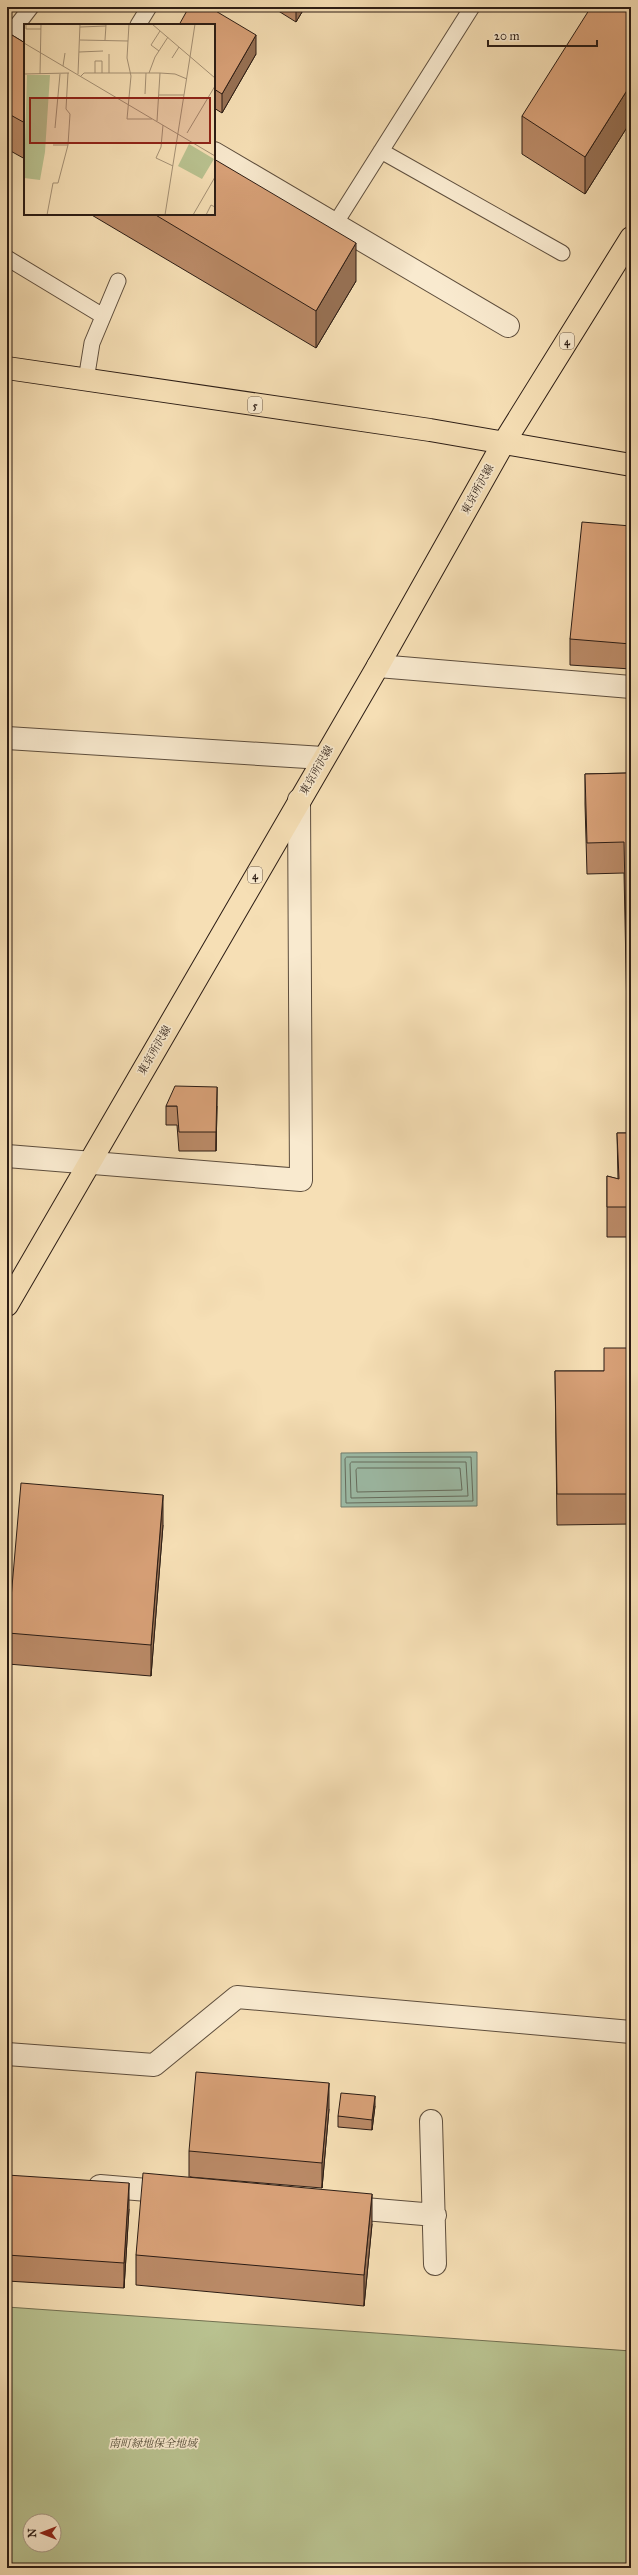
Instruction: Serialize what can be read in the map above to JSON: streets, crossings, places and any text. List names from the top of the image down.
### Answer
{
  "streets": {
    "main road": ["4", "5", "東京所沢線"]
  },
  "crossings": [
    ["5", "東京所沢線"]
  ],
  "parks": ["南町緑地保全地域"],
  "scale_bar": "20 m",
  "north": "left"
}
